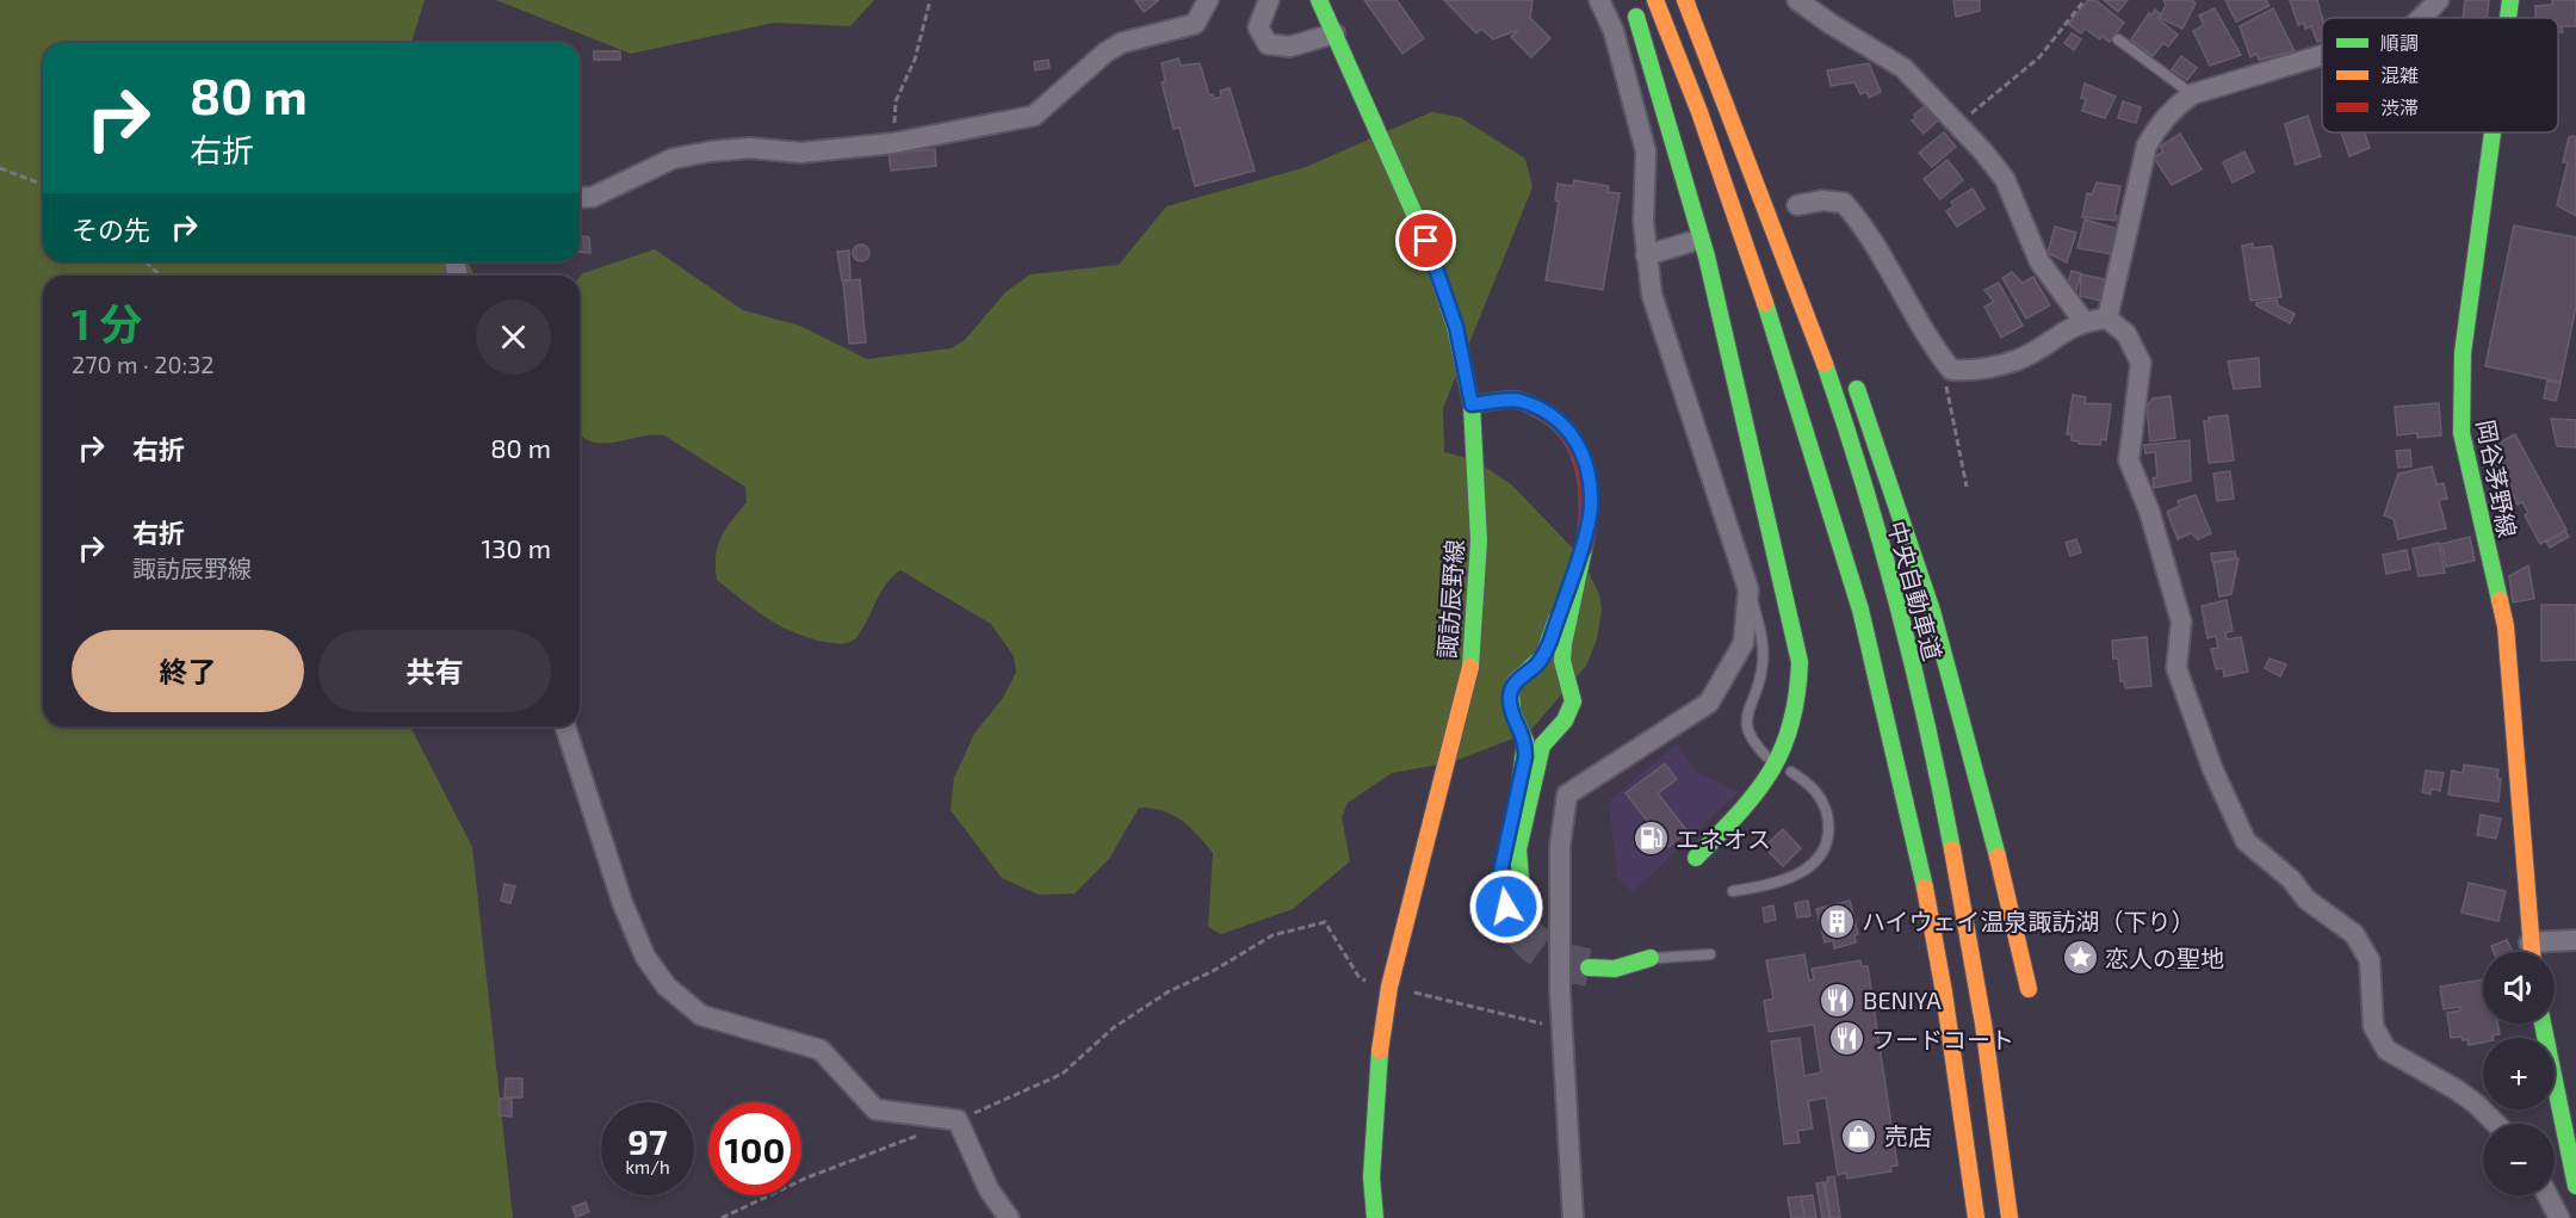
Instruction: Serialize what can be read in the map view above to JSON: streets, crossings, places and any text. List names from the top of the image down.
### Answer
{
  "streets": {
    "main road": ["岡谷茅野線", "中央自動車道", "諏訪辰野線"]
  },
  "places": {
    "fuel station": ["エネオス"],
    "building": ["ハイウェイ温泉諏訪湖（下り）"],
    "place": ["恋人の聖地"],
    "restaurant": ["BENIYA", "フードコート"],
    "shop": ["売店"]
  },
  "legend": ["順調", "混雑", "渋滞"],
  "page": {
    "turn": ["80 m", "右折"],
    "then": "その先",
    "heading": ["1 分", "270 m · 20:32"],
    "list": [
      {
        "name": "右折",
        "value": "80 m"
      },
      {
        "name": "右折",
        "note": "諏訪辰野線",
        "value": "130 m"
      }
    ],
    "buttons": ["終了", "共有"],
    "map_buttons": ["+", "−"],
    "speed": "97 km/h",
    "limit": "100"
  }
}
